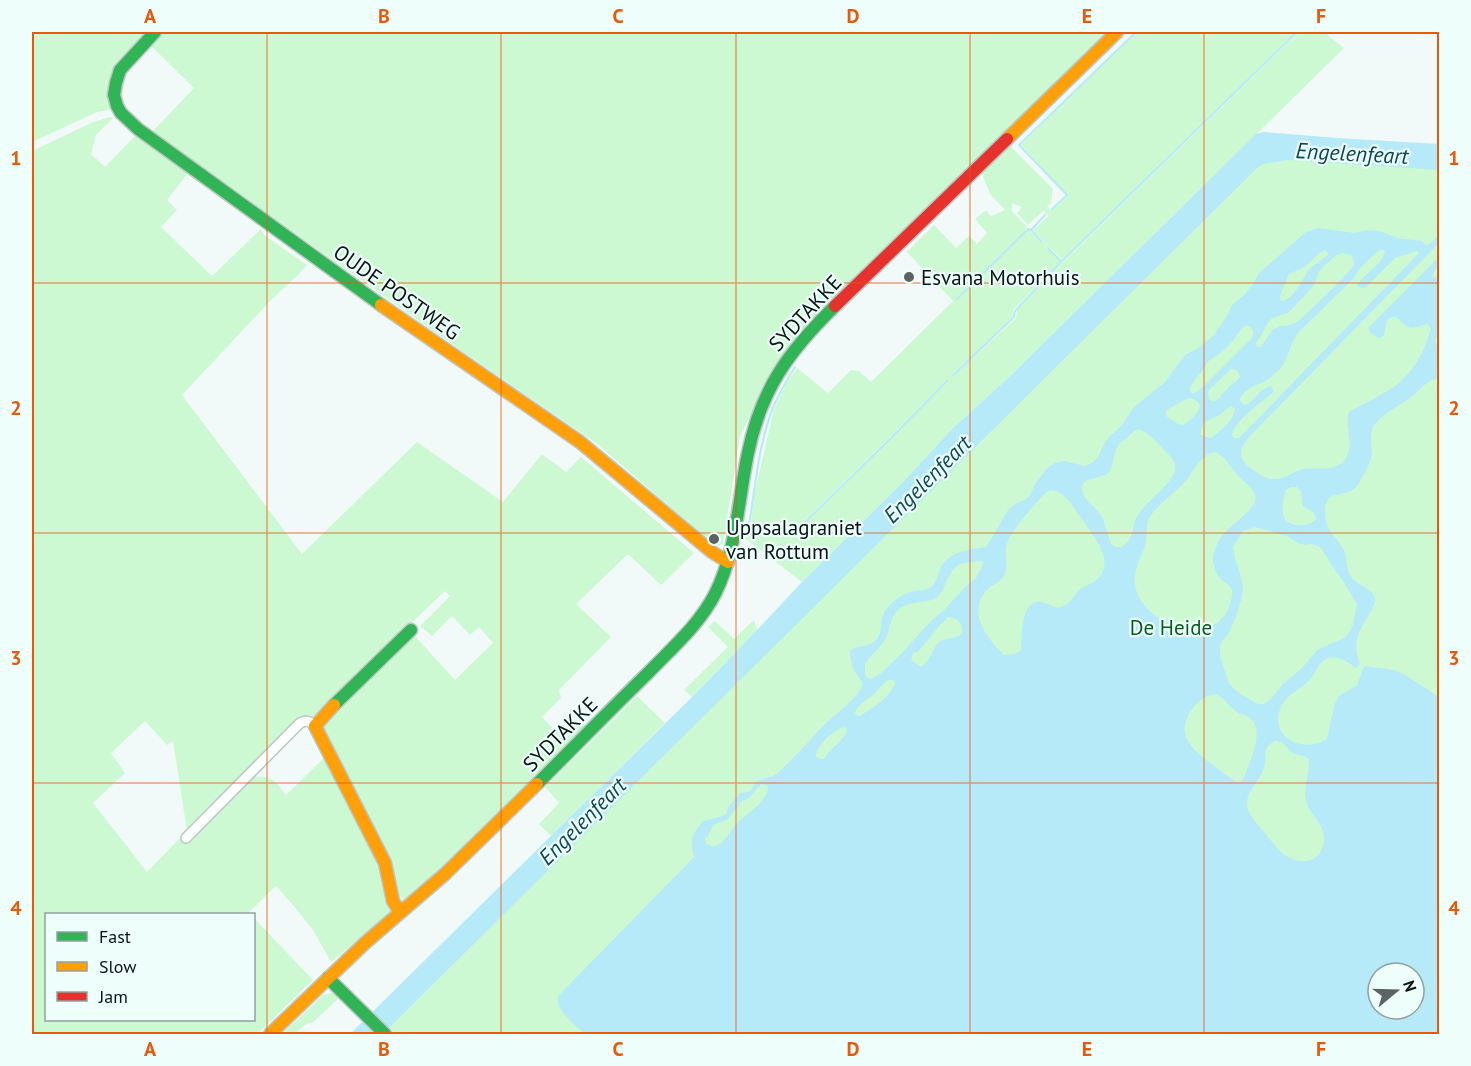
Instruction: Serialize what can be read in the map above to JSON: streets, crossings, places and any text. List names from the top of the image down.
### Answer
{
  "streets": {
    "street": ["OUDE POSTWEG", "SYDTAKKE"]
  },
  "crossings": [
    ["OUDE POSTWEG", "SYDTAKKE"]
  ],
  "water": ["Engelenfeart"],
  "parks": ["De Heide"],
  "places": ["Esvana Motorhuis", "Uppsalagraniet van Rottum"],
  "legend": ["Fast", "Slow", "Jam"],
  "north": "right",
  "grid": {
    "columns": [
      "A",
      "B",
      "C",
      "D",
      "E",
      "F"
    ],
    "rows": [
      "1",
      "2",
      "3",
      "4"
    ]
  }
}
